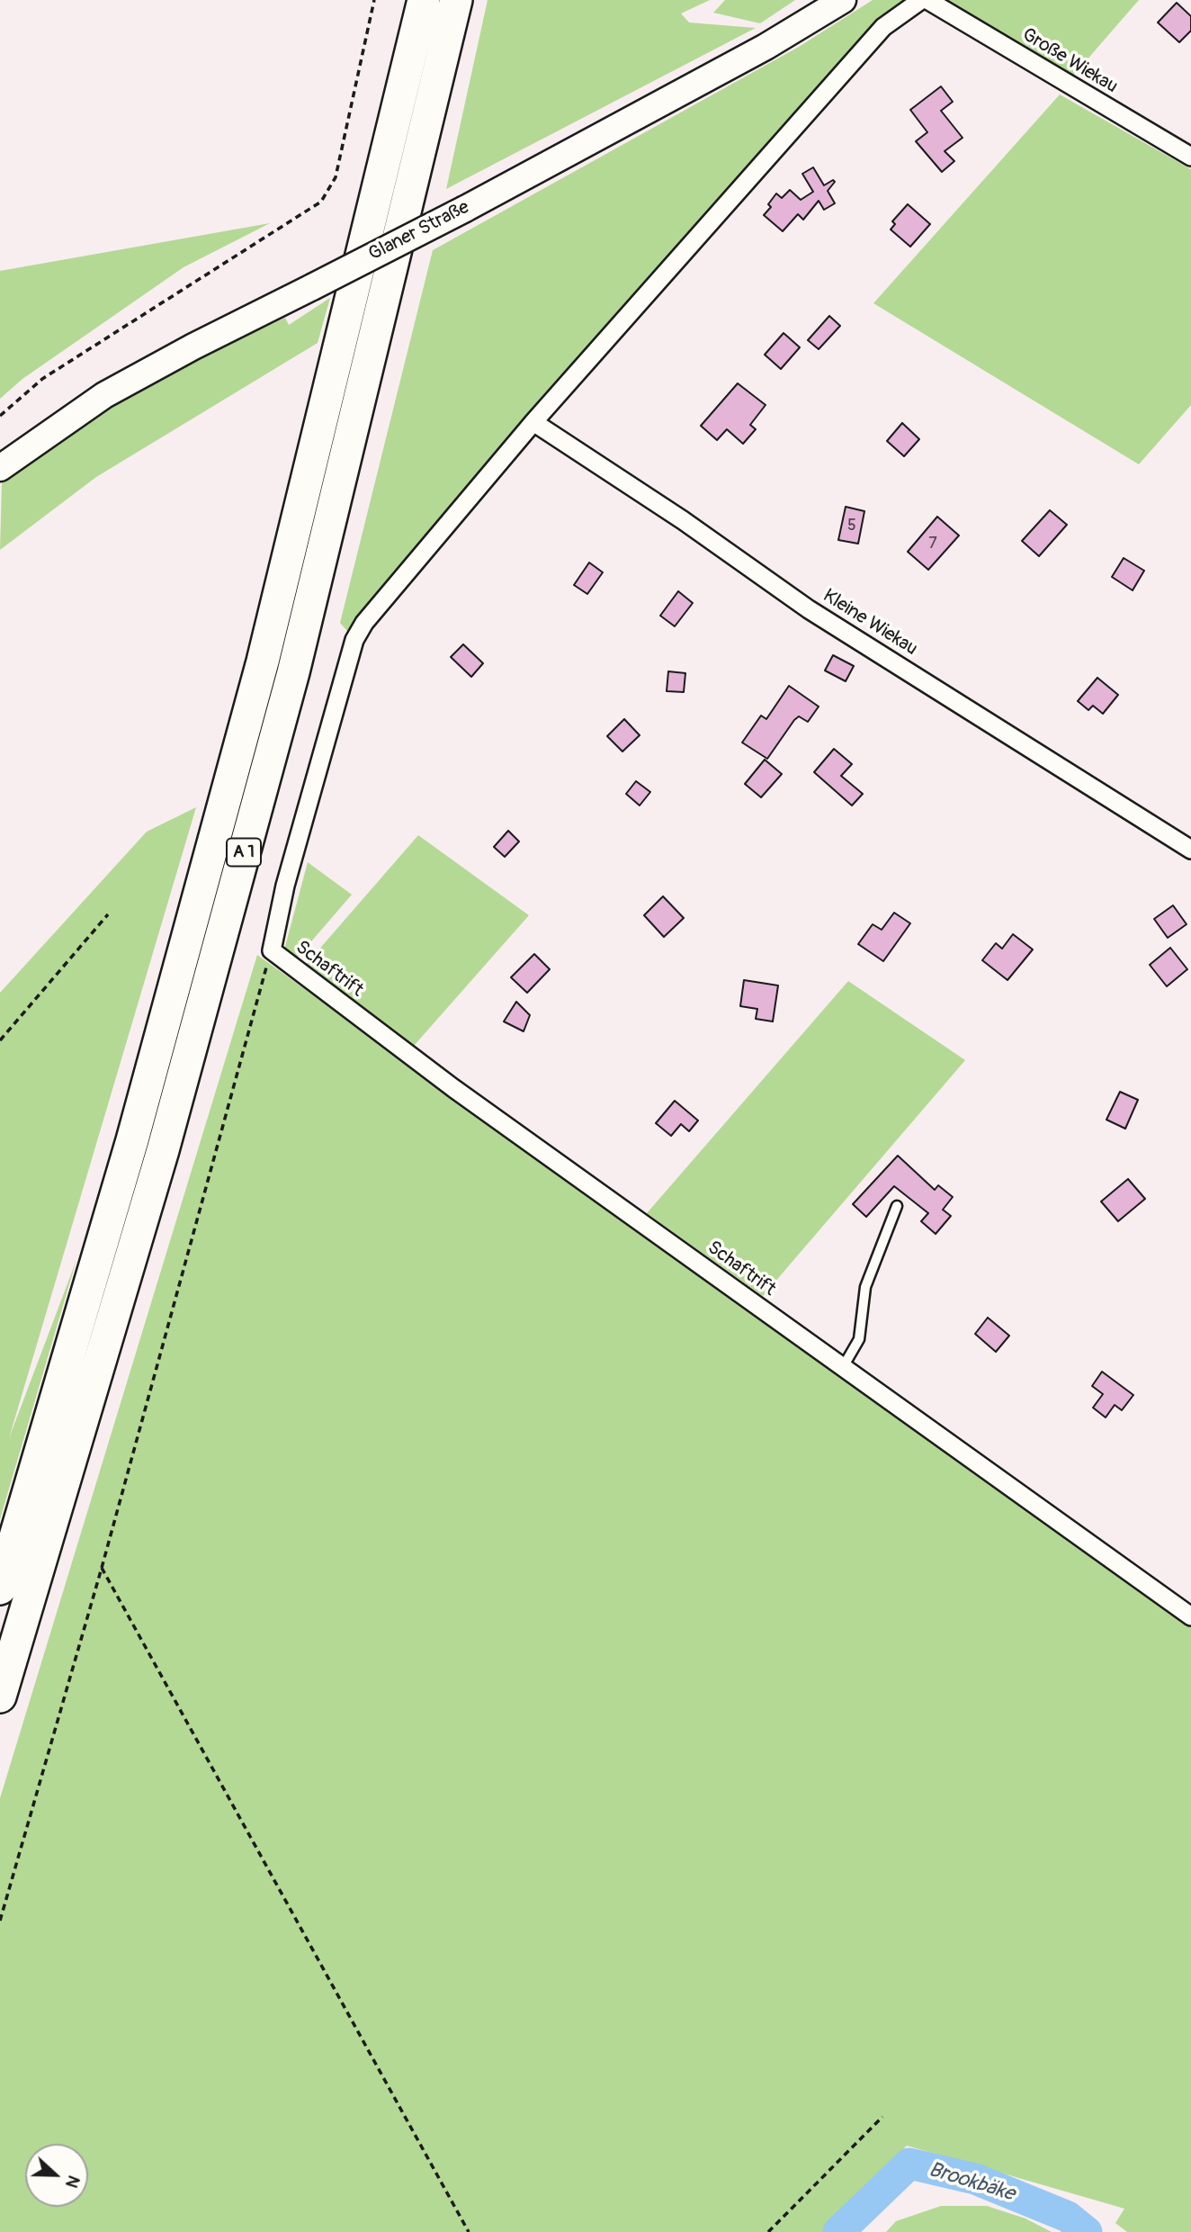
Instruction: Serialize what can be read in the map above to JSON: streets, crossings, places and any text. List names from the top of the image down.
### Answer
{
  "streets": {
    "highway": ["A 1"],
    "street": [
      "Große Wiekau",
      "Glaner Straße",
      "Kleine Wiekau",
      "Schaftrift"
    ]
  },
  "water": ["Brookbäke"],
  "house_numbers": ["5", "7"],
  "north": "right"
}
